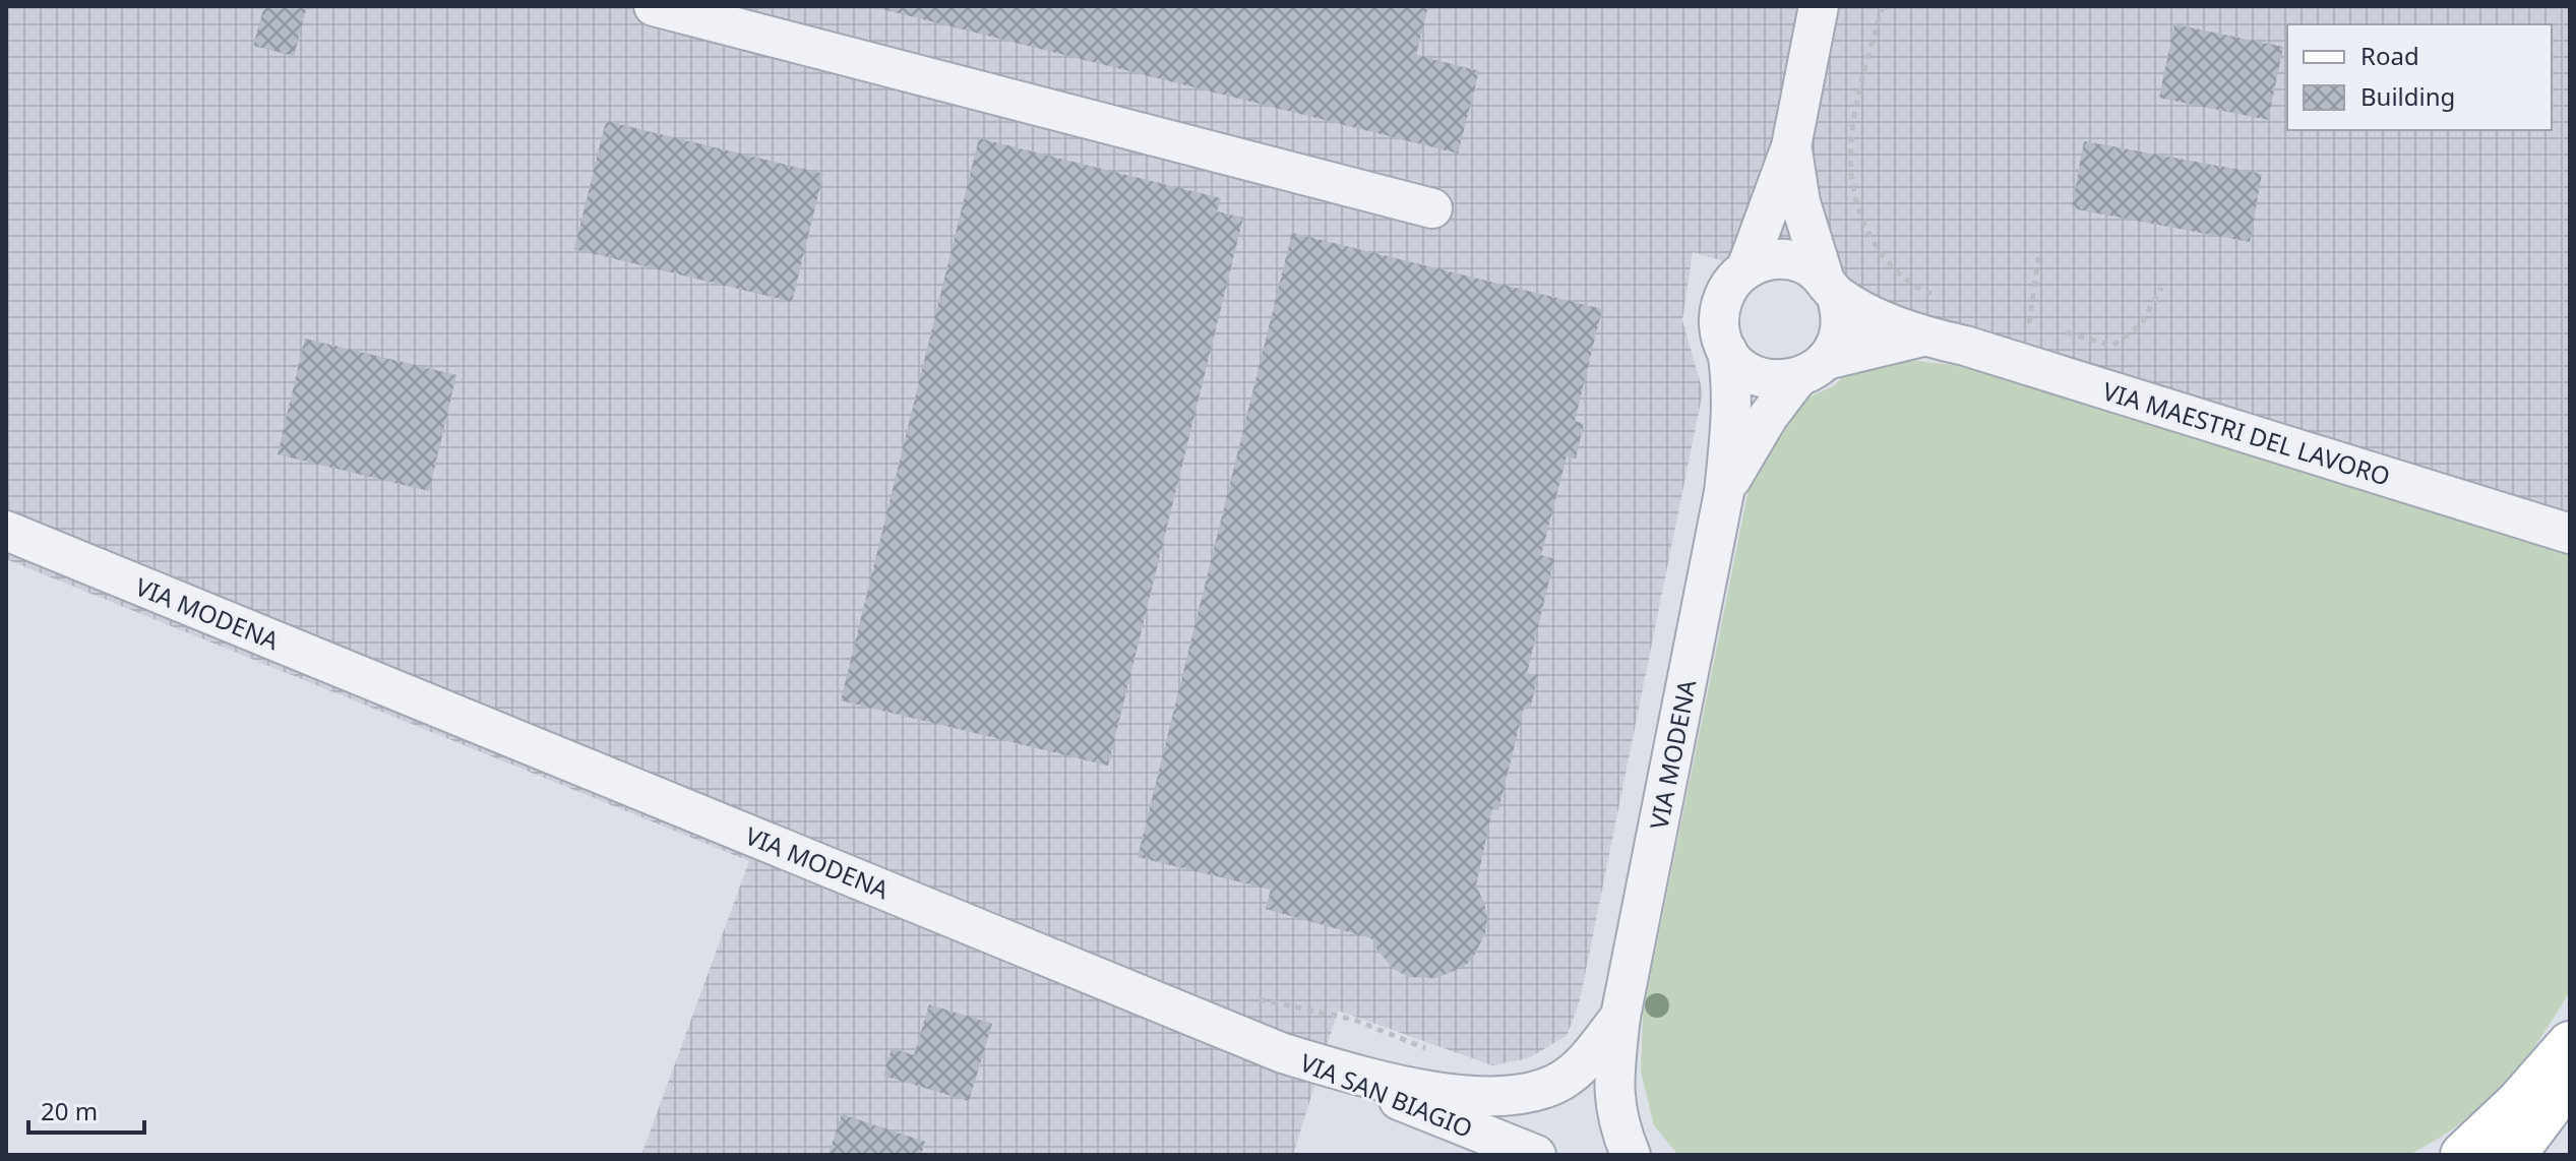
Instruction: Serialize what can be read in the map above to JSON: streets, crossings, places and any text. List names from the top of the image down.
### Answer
{
  "streets": {
    "street": ["VIA MAESTRI DEL LAVORO", "VIA MODENA", "VIA SAN BIAGIO"]
  },
  "crossings": [
    ["VIA MAESTRI DEL LAVORO", "VIA MODENA"],
    ["VIA MODENA", "VIA SAN BIAGIO"]
  ],
  "legend": ["Road", "Building"],
  "scale_bar": "20 m"
}
